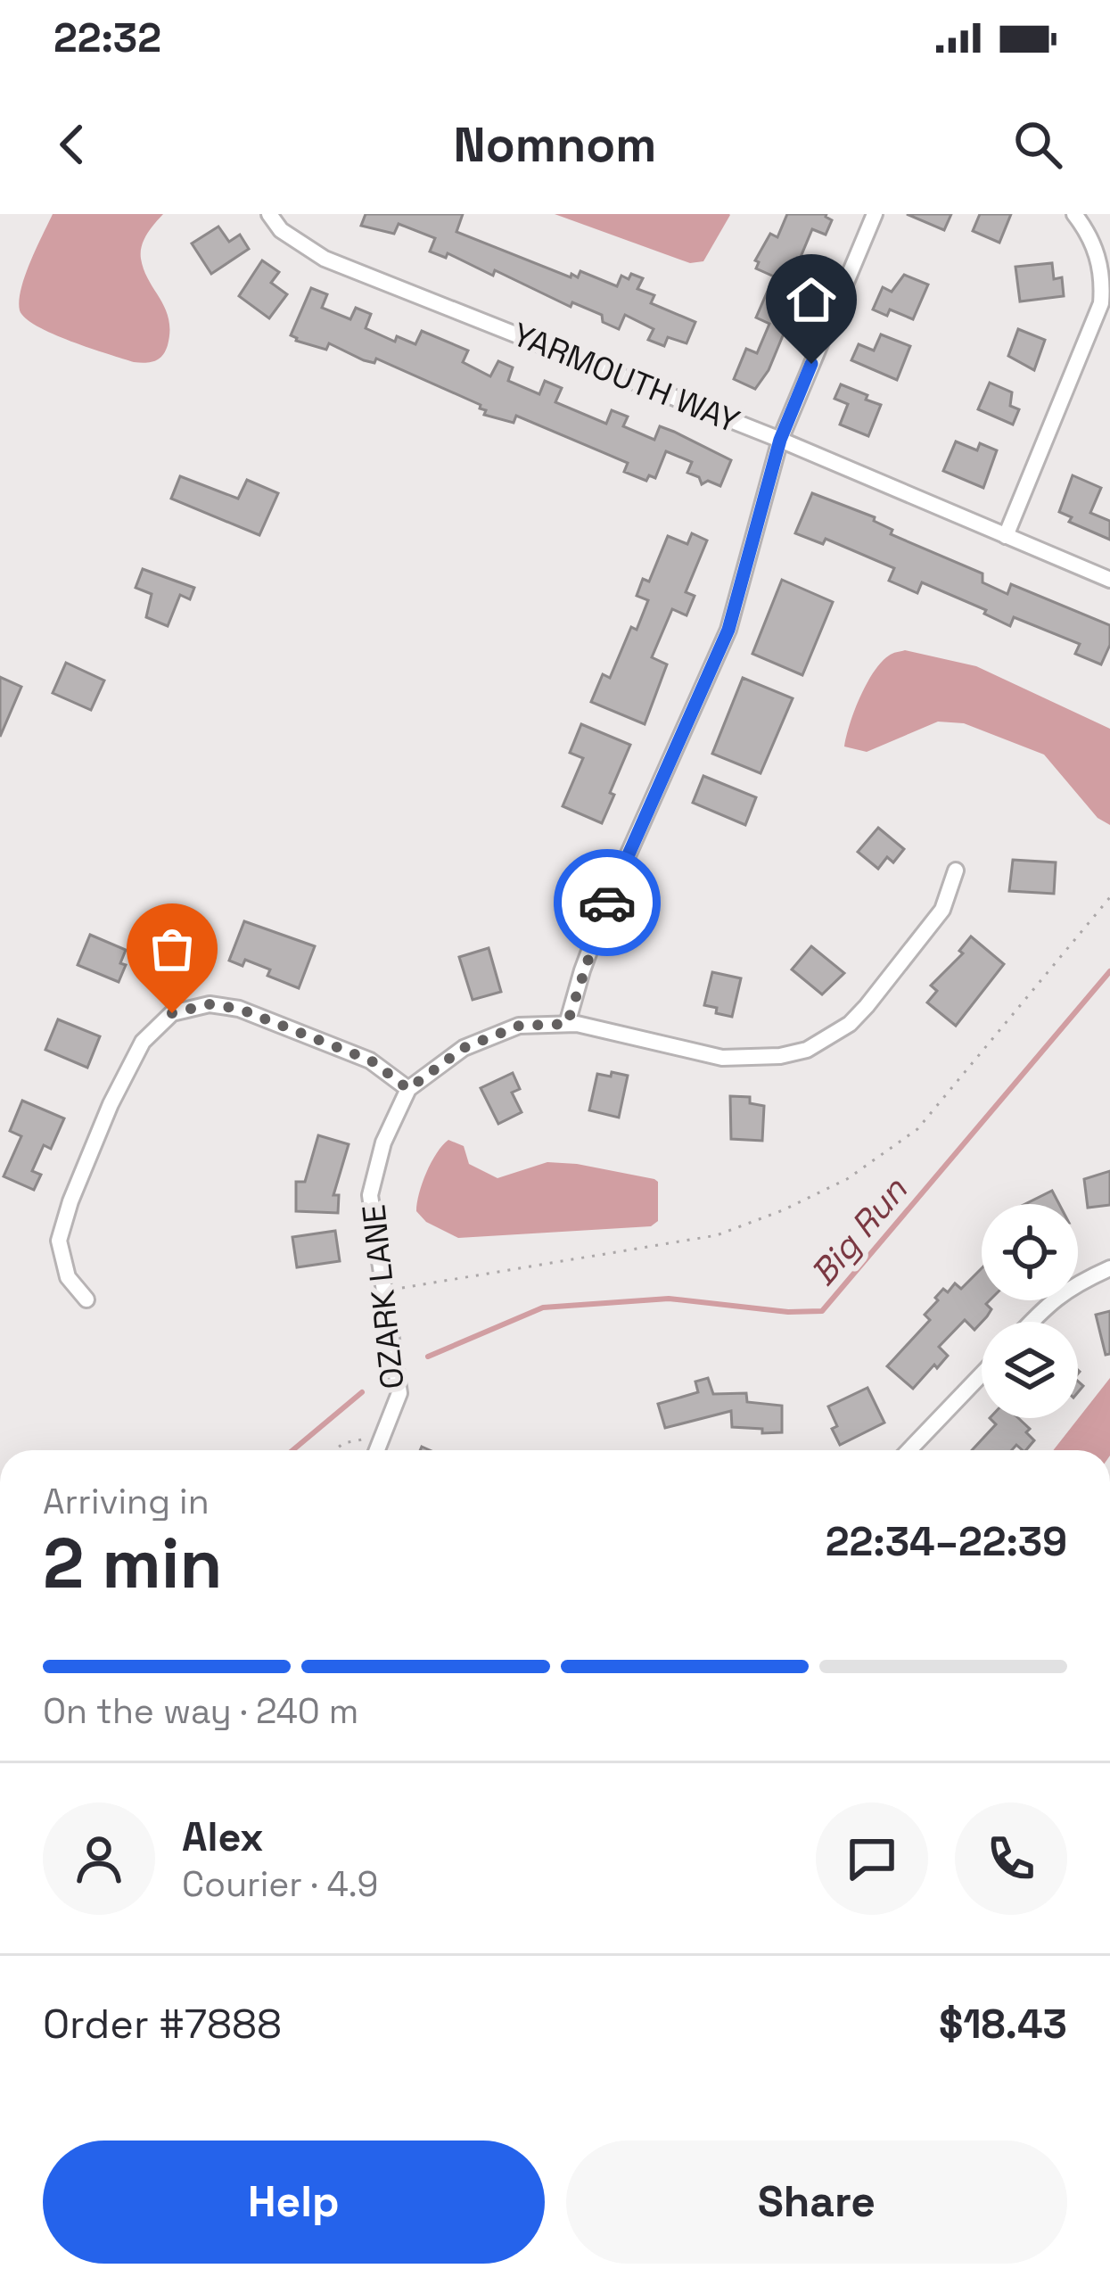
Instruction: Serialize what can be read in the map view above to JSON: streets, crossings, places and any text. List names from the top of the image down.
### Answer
{
  "streets": {
    "street": ["YARMOUTH WAY", "OZARK LANE"]
  },
  "water": ["Big Run"],
  "page": {
    "status": "22:32",
    "header": "Nomnom",
    "heading": ["2 min", "Arriving in", "22:34–22:39"],
    "panel": [
      "Alex",
      "Courier · 4.9",
      "Order #7888",
      "$18.43"
    ],
    "bar": "On the way · 240 m",
    "buttons": ["Help", "Share"]
  }
}
